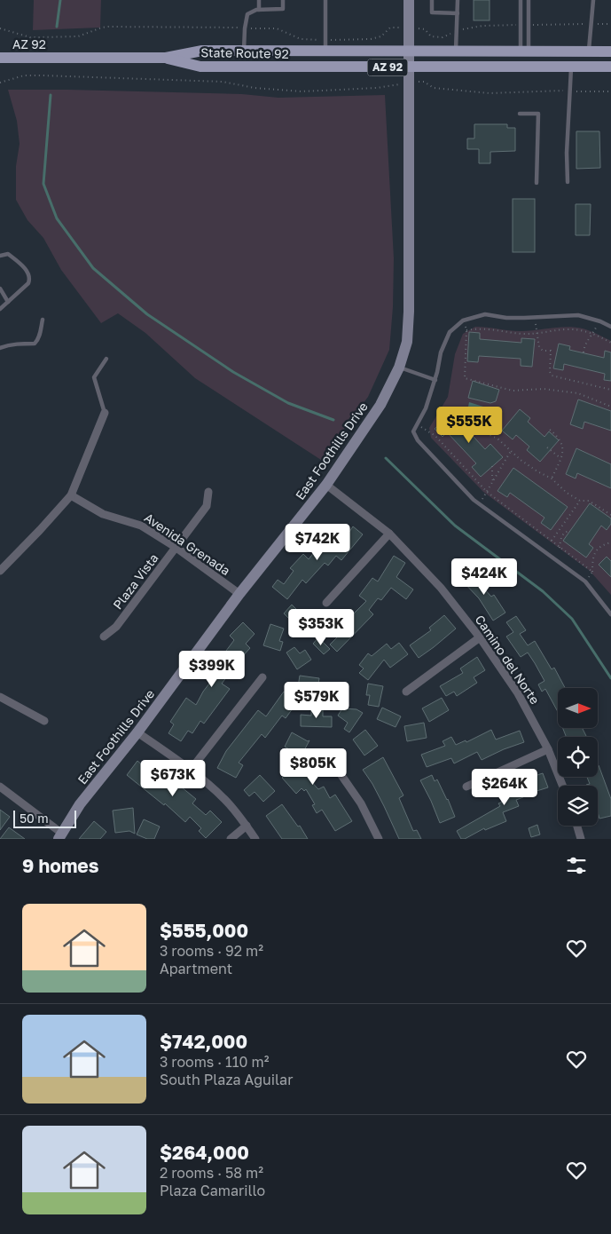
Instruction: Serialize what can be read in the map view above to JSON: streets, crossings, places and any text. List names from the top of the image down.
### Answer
{
  "streets": {
    "main road": ["AZ 92", "State Route 92"],
    "street": [
      "East Foothills Drive",
      "Avenida Grenada",
      "Plaza Vista",
      "Camino del Norte"
    ]
  },
  "crossings": [
    ["AZ 92", "State Route 92"],
    ["State Route 92", "East Foothills Drive"],
    ["East Foothills Drive", "Avenida Grenada"],
    ["East Foothills Drive", "Camino del Norte"],
    ["Avenida Grenada", "Plaza Vista"]
  ],
  "scale_bar": "50 m",
  "north": "right",
  "page": {
    "price": [
      "$555K",
      "$742K",
      "$424K",
      "$353K",
      "$399K",
      "$579K",
      "$805K",
      "$673K",
      "$264K"
    ],
    "scale": "50 m",
    "heading": "9 homes",
    "list": [
      {
        "name": "$555,000",
        "note": "3 rooms · 92 m² · Apartment"
      },
      {
        "name": "$742,000",
        "note": "3 rooms · 110 m² · South Plaza Aguilar"
      },
      {
        "name": "$264,000",
        "note": "2 rooms · 58 m² · Plaza Camarillo"
      }
    ]
  }
}
